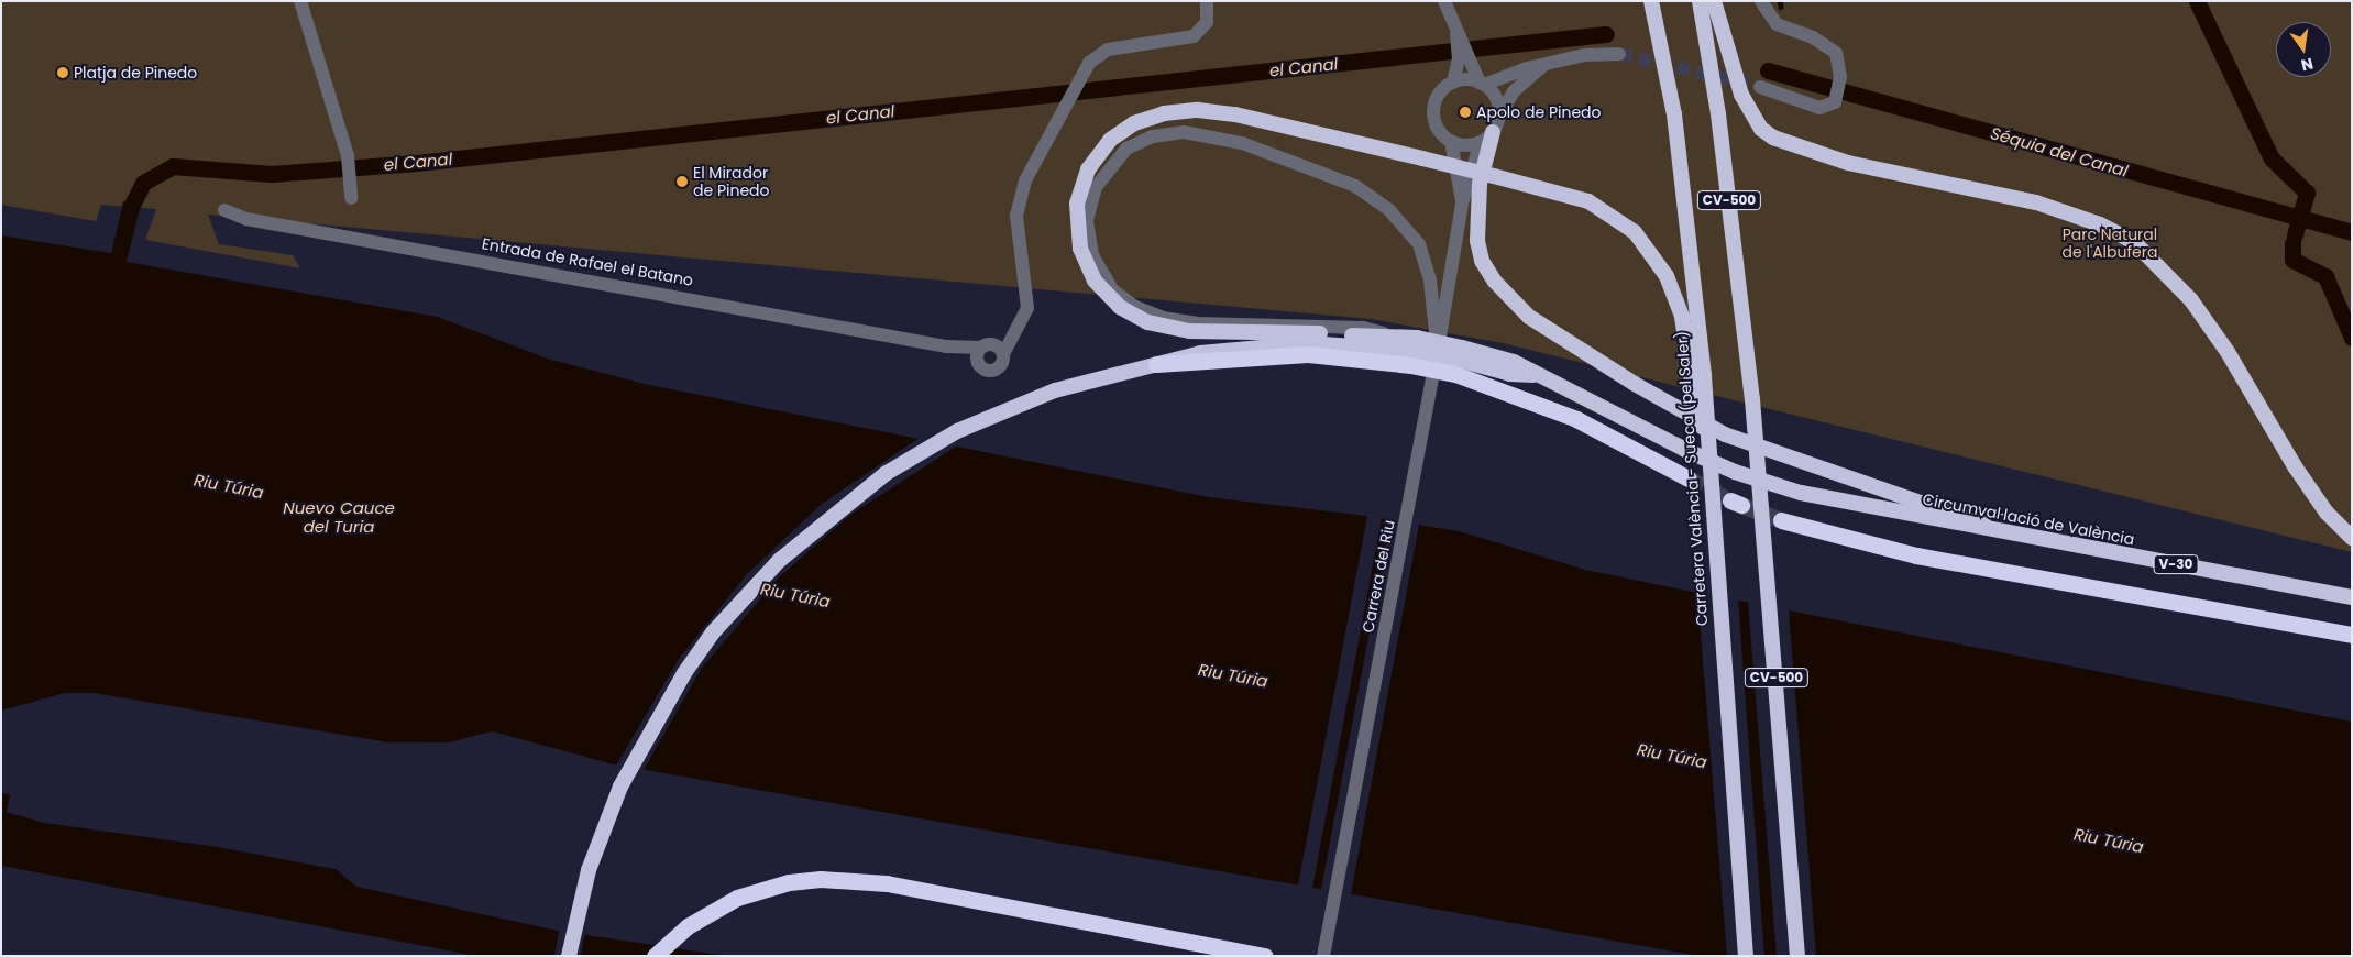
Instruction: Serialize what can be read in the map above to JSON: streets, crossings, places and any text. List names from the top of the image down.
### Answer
{
  "streets": {
    "highway": [
      "CV-500",
      "Carretera València - Sueca (pel Saler)",
      "Circumval·lació de València",
      "V-30"
    ],
    "street": ["Entrada de Rafael el Batano", "Carrera del Riu"]
  },
  "crossings": [
    ["Carretera València - Sueca (pel Saler)", "Circumval·lació de València"]
  ],
  "water": [
    "el Canal",
    "Séquia del Canal",
    "Riu Túria",
    "Nuevo Cauce del Turia"
  ],
  "parks": ["Parc Natural de l'Albufera"],
  "places": ["Platja de Pinedo", "Apolo de Pinedo", "El Mirador de Pinedo"],
  "north": "bottom"
}
